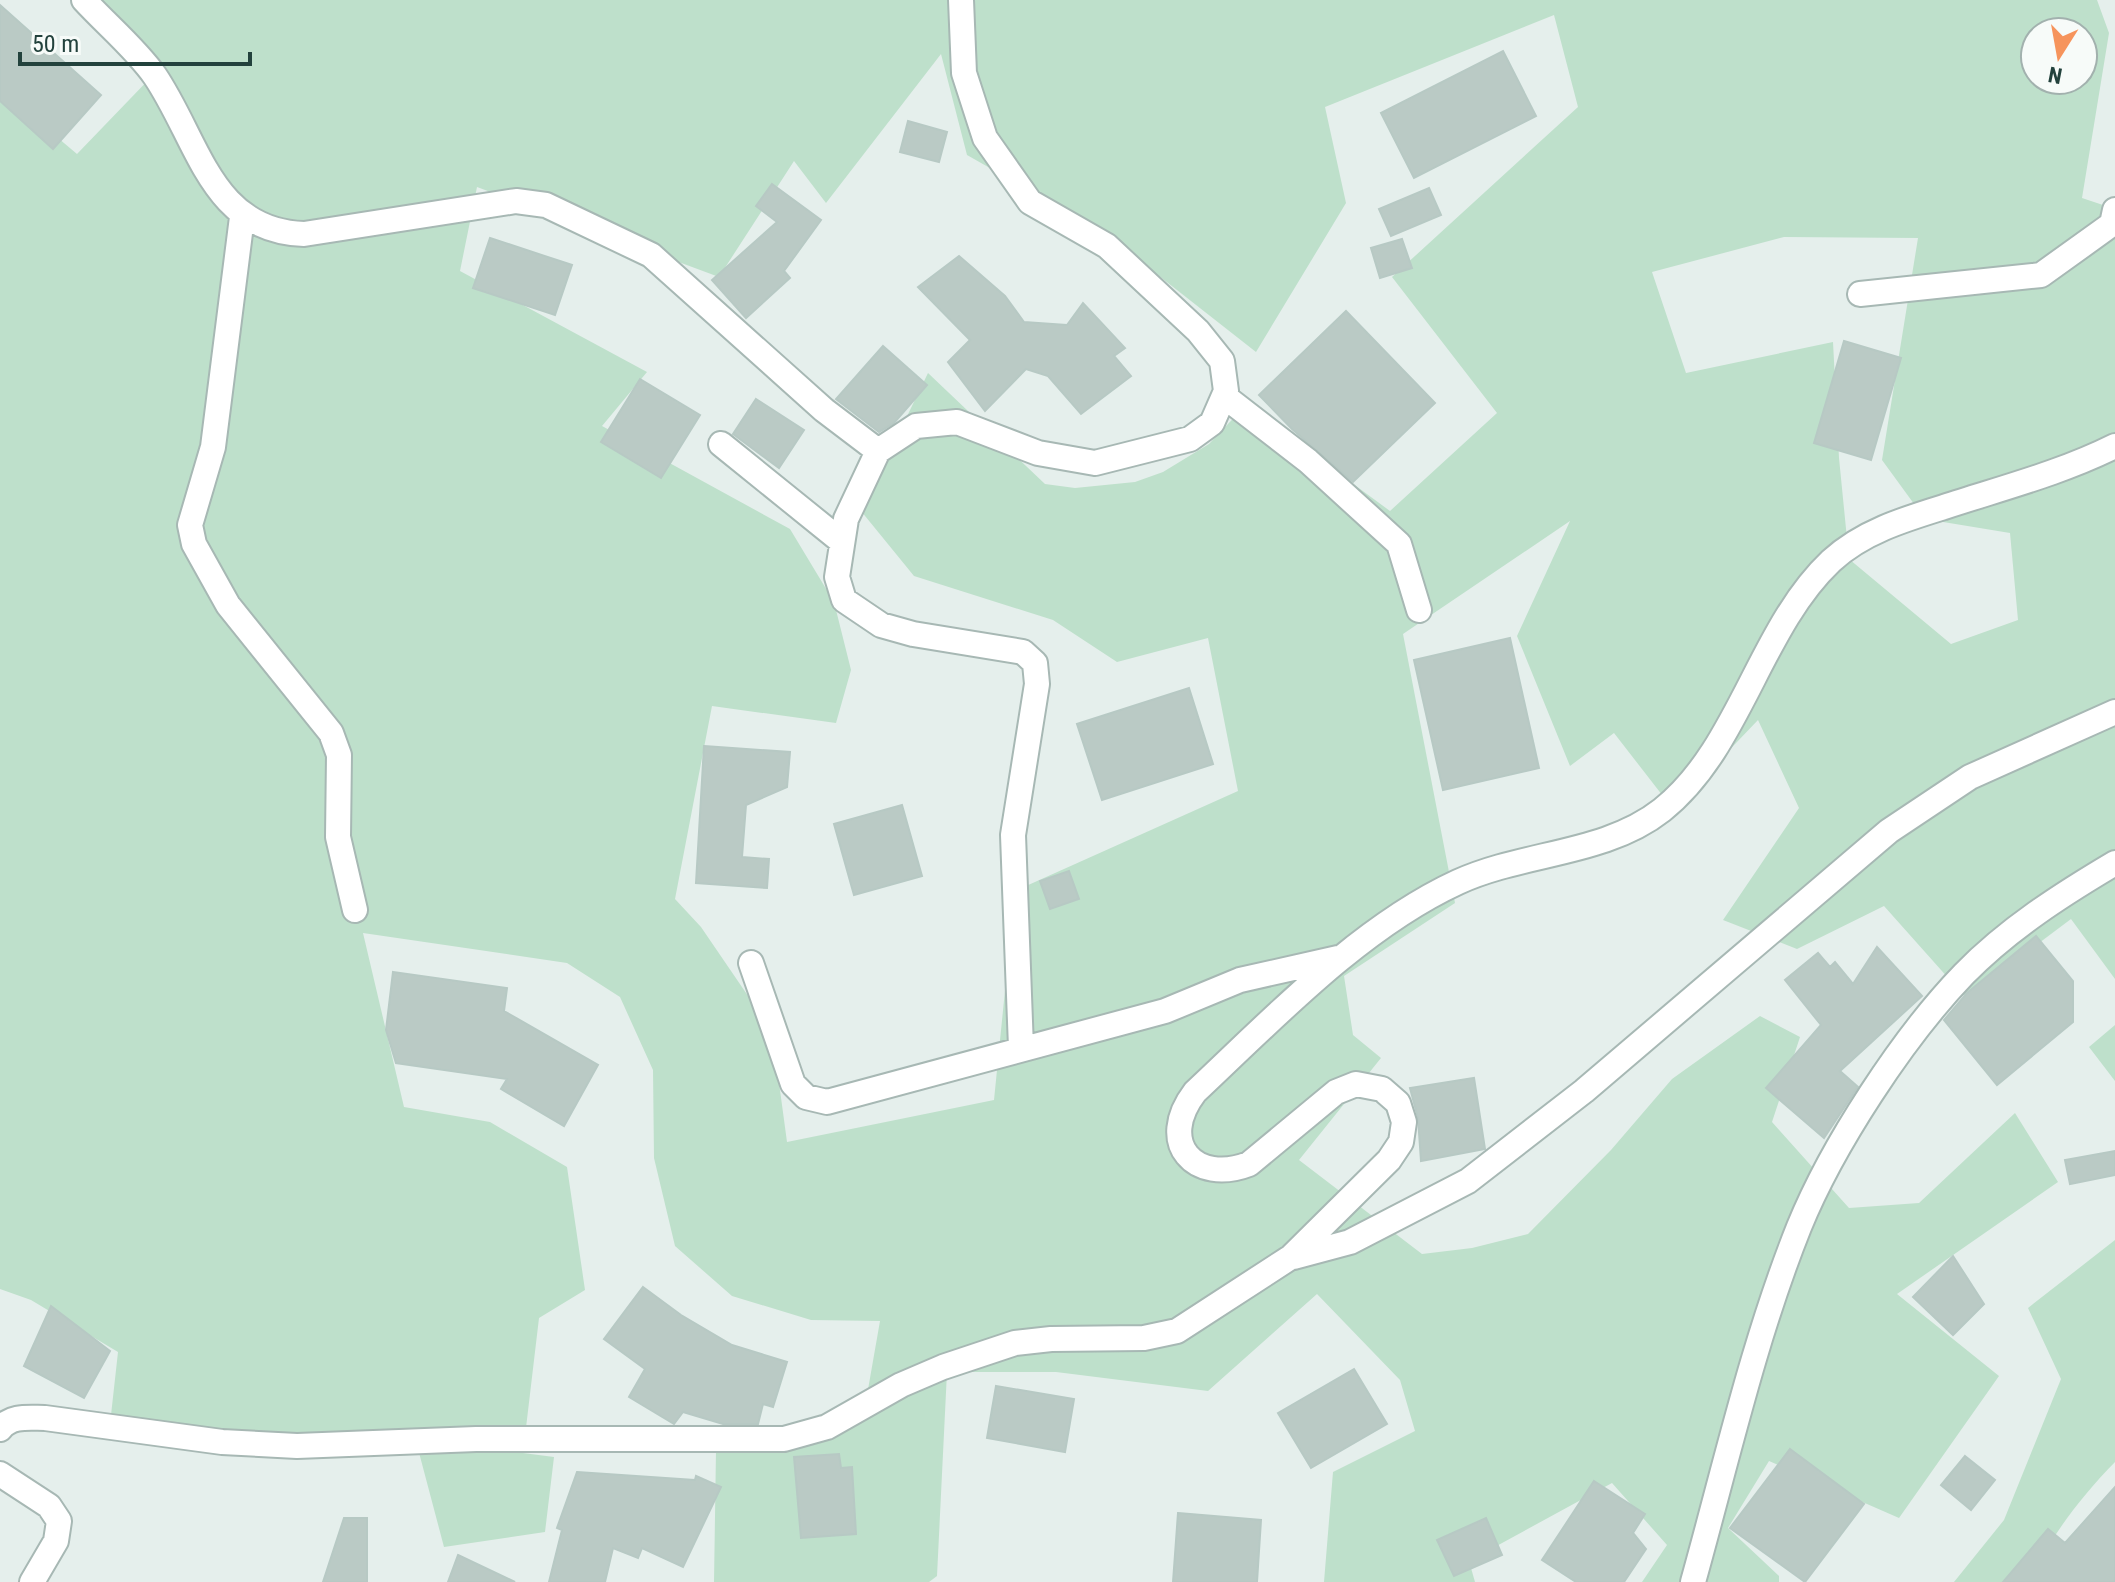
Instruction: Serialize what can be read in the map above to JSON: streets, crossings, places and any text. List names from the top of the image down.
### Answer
{
  "scale_bar": "50 m",
  "north": "bottom"
}
